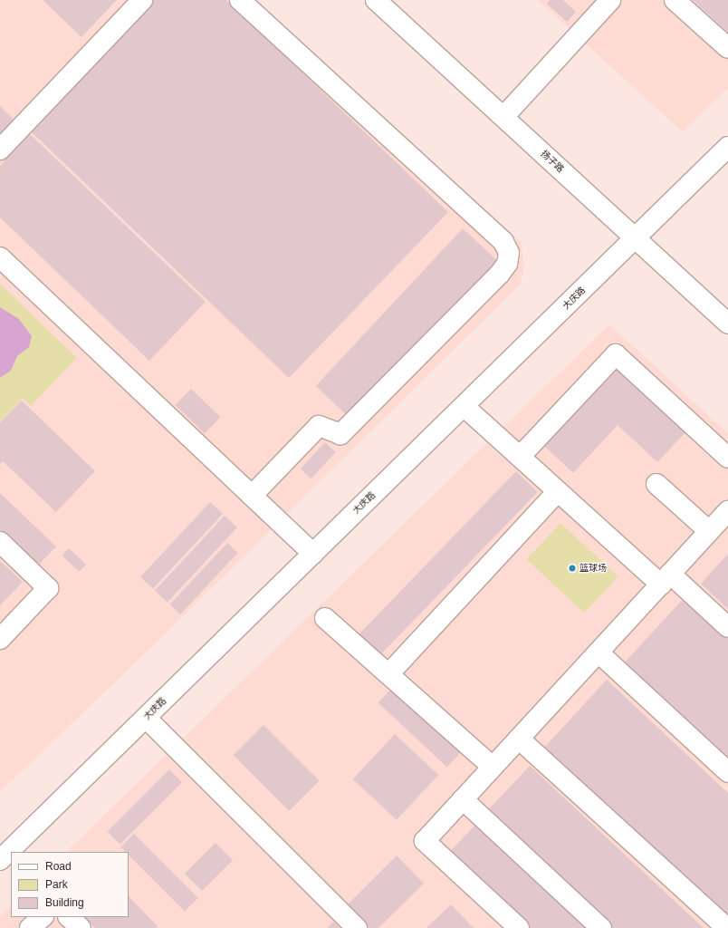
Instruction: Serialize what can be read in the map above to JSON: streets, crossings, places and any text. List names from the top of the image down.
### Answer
{
  "streets": {
    "street": ["扬子路", "大庆路"]
  },
  "crossings": [
    ["扬子路", "大庆路"]
  ],
  "places": ["篮球场"],
  "legend": ["Road", "Park", "Building"]
}
